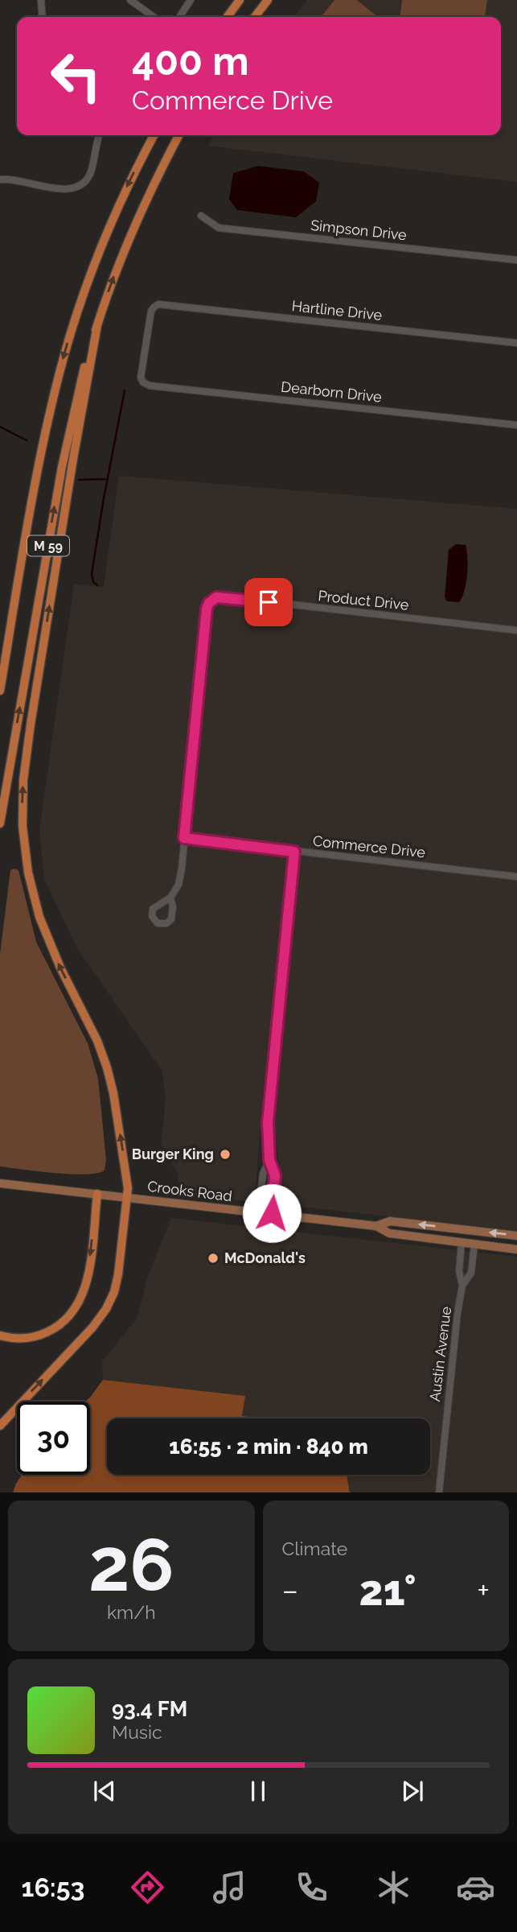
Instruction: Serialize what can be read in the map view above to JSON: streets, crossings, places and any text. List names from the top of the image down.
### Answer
{
  "streets": {
    "highway": ["M 59"],
    "main road": ["Crooks Road"],
    "street": [
      "Simpson Drive",
      "Hartline Drive",
      "Dearborn Drive",
      "Product Drive",
      "Commerce Drive",
      "Austin Avenue"
    ]
  },
  "crossings": [
    ["Hartline Drive", "Dearborn Drive"],
    ["Product Drive", "Commerce Drive"],
    ["Crooks Road", "Austin Avenue"]
  ],
  "places": ["Burger King", "McDonald's"],
  "page": {
    "turn": ["400 m", "Commerce Drive"],
    "limit": "30",
    "trip": "16:55 · 2 min · 840 m",
    "tile": [
      ["26", "km/h"],
      "Climate"
    ],
    "heat": ["−", "21°", "+"],
    "song": ["93.4 FM", "Music"],
    "tabs": "16:53"
  }
}
